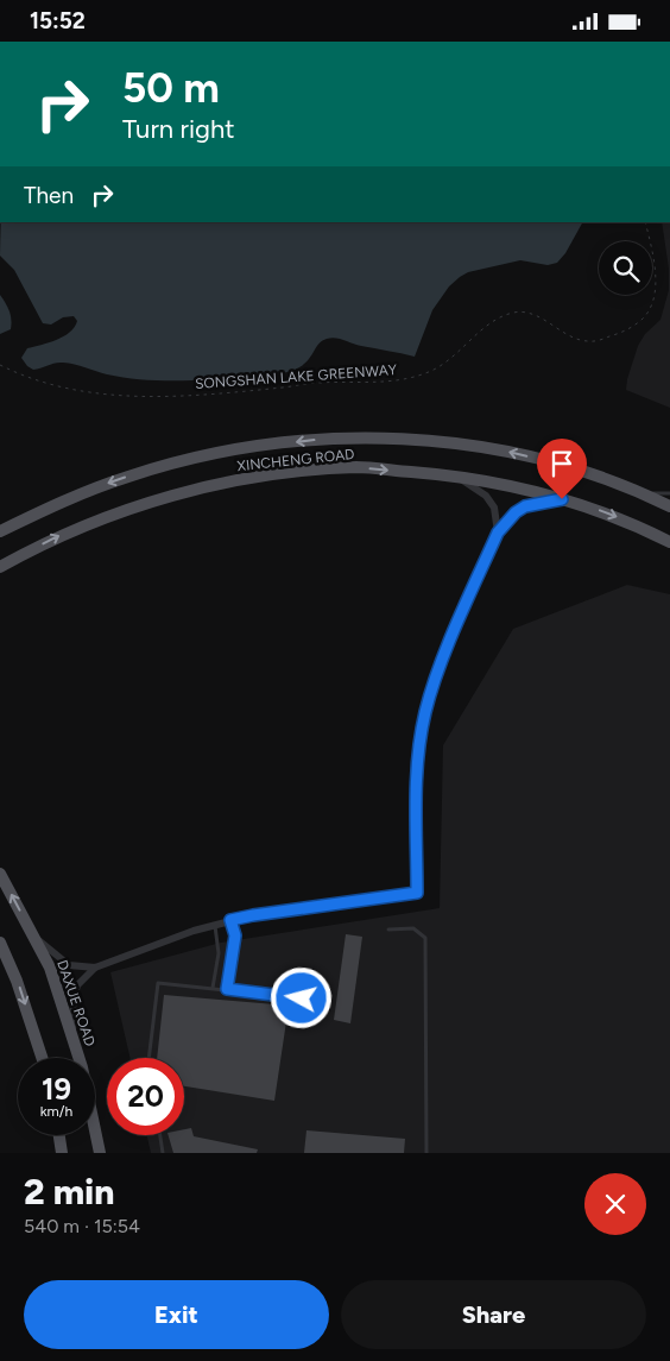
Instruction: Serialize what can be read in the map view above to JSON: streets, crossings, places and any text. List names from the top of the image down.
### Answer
{
  "streets": {
    "main road": ["XINCHENG ROAD", "DAXUE ROAD"],
    "path": ["SONGSHAN LAKE GREENWAY"]
  },
  "page": {
    "status": "15:52",
    "turn": ["50 m", "Turn right"],
    "then": "Then",
    "speed": "19 km/h",
    "limit": "20",
    "heading": ["2 min", "540 m · 15:54"],
    "buttons": ["Exit", "Share"]
  }
}
